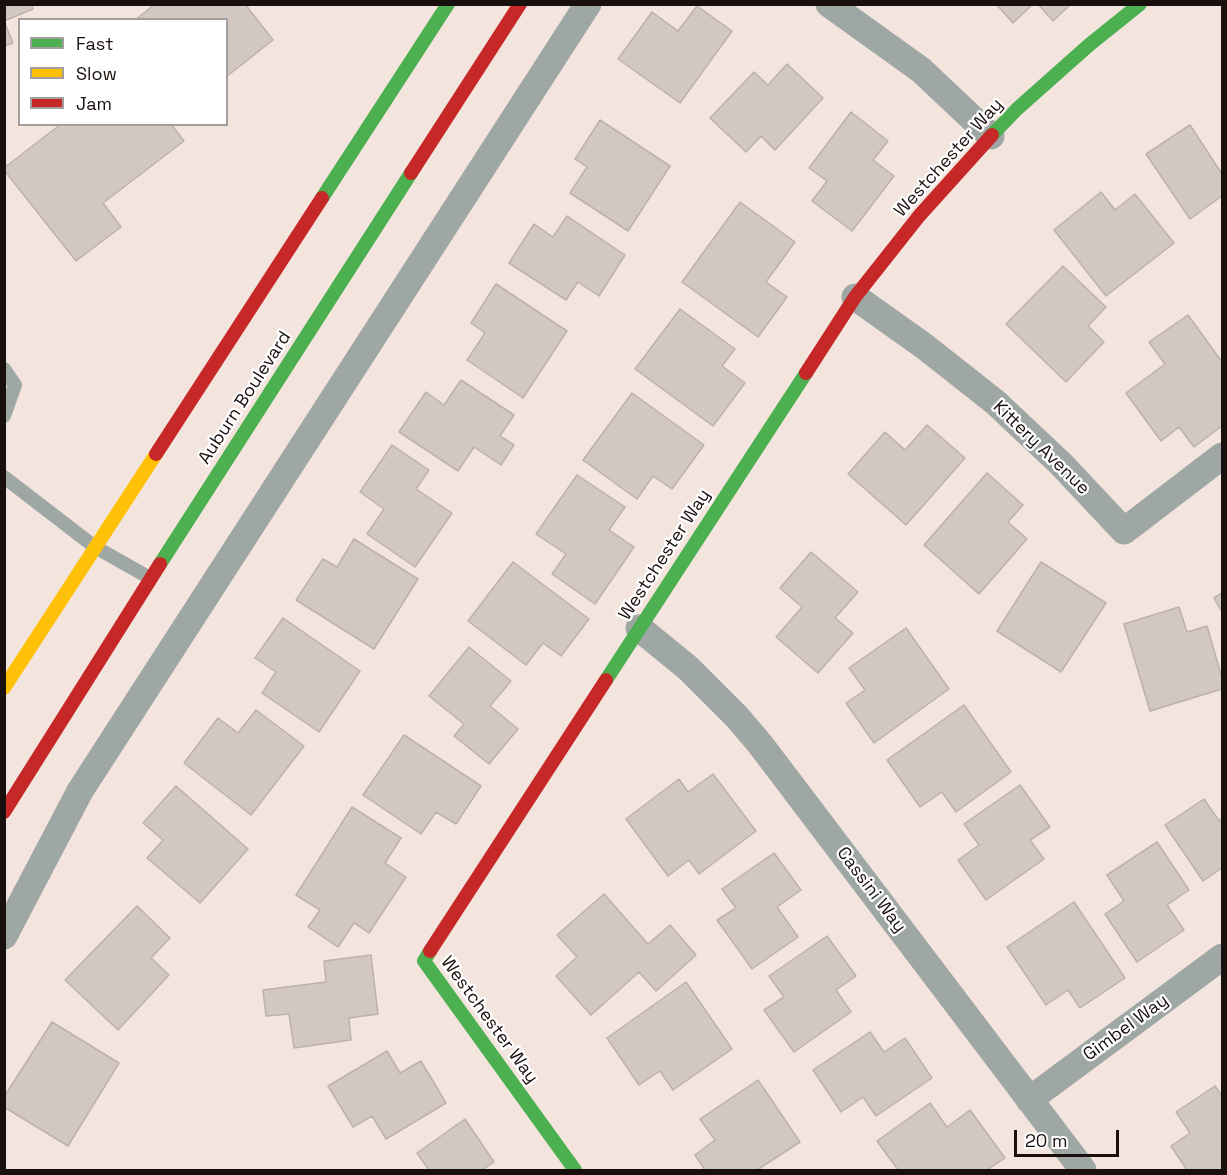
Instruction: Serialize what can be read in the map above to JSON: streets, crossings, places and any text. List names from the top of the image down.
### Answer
{
  "streets": {
    "main road": ["Westchester Way", "Auburn Boulevard"],
    "street": ["Kittery Avenue", "Cassini Way", "Gimbel Way"]
  },
  "crossings": [
    ["Westchester Way", "Kittery Avenue"],
    ["Westchester Way", "Cassini Way"],
    ["Cassini Way", "Gimbel Way"]
  ],
  "legend": ["Fast", "Slow", "Jam"],
  "scale_bar": "20 m"
}
